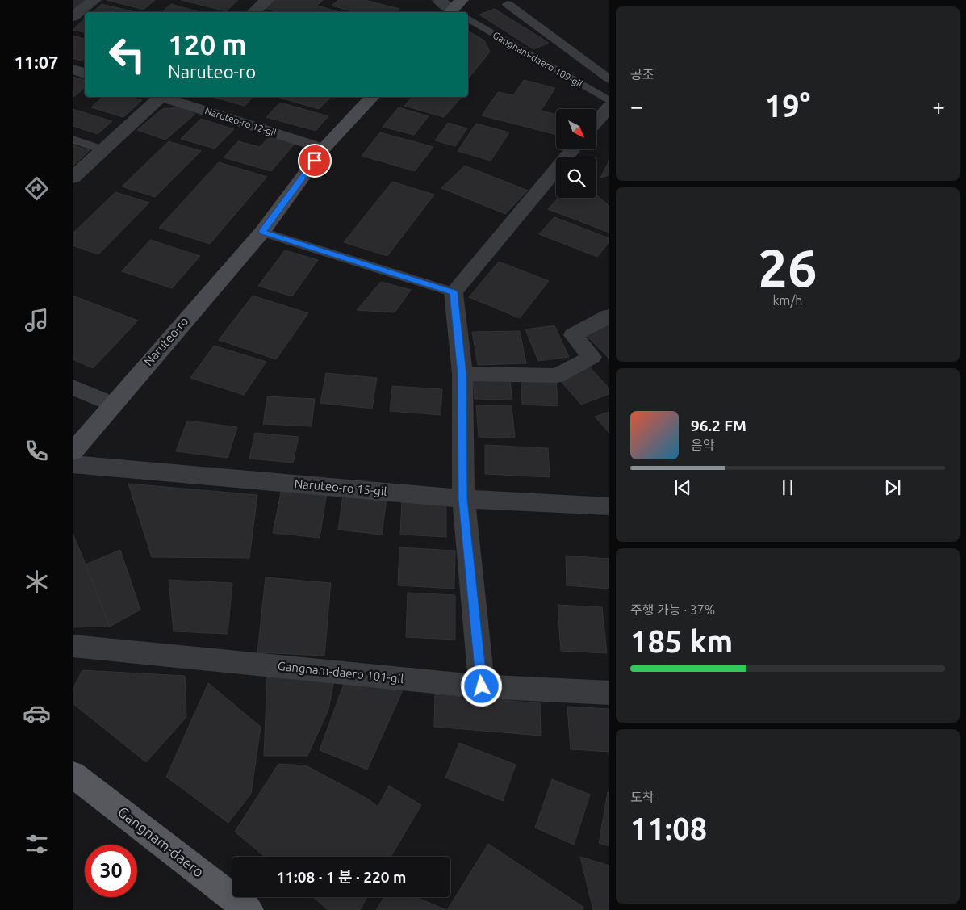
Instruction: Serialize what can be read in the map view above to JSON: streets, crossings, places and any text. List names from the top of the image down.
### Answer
{
  "streets": {
    "main road": ["Naruteo-ro", "Gangnam-daero"],
    "street": ["Naruteo-ro 12-gil", "Naruteo-ro 15-gil", "Gangnam-daero 101-gil"],
    "lane": ["Gangnam-daero 109-gil"]
  },
  "crossings": [
    ["Naruteo-ro 12-gil", "Naruteo-ro"]
  ],
  "north": "bottom right",
  "page": {
    "tabs": "11:07",
    "tile": [
      "공조",
      ["26", "km/h"],
      ["주행 가능 · 37%", "185 km"],
      ["도착", "11:08"]
    ],
    "turn": ["120 m", "Naruteo-ro"],
    "heat": ["−", "19°", "+"],
    "song": ["96.2 FM", "음악"],
    "limit": "30",
    "trip": "11:08 · 1 분 · 220 m"
  }
}
